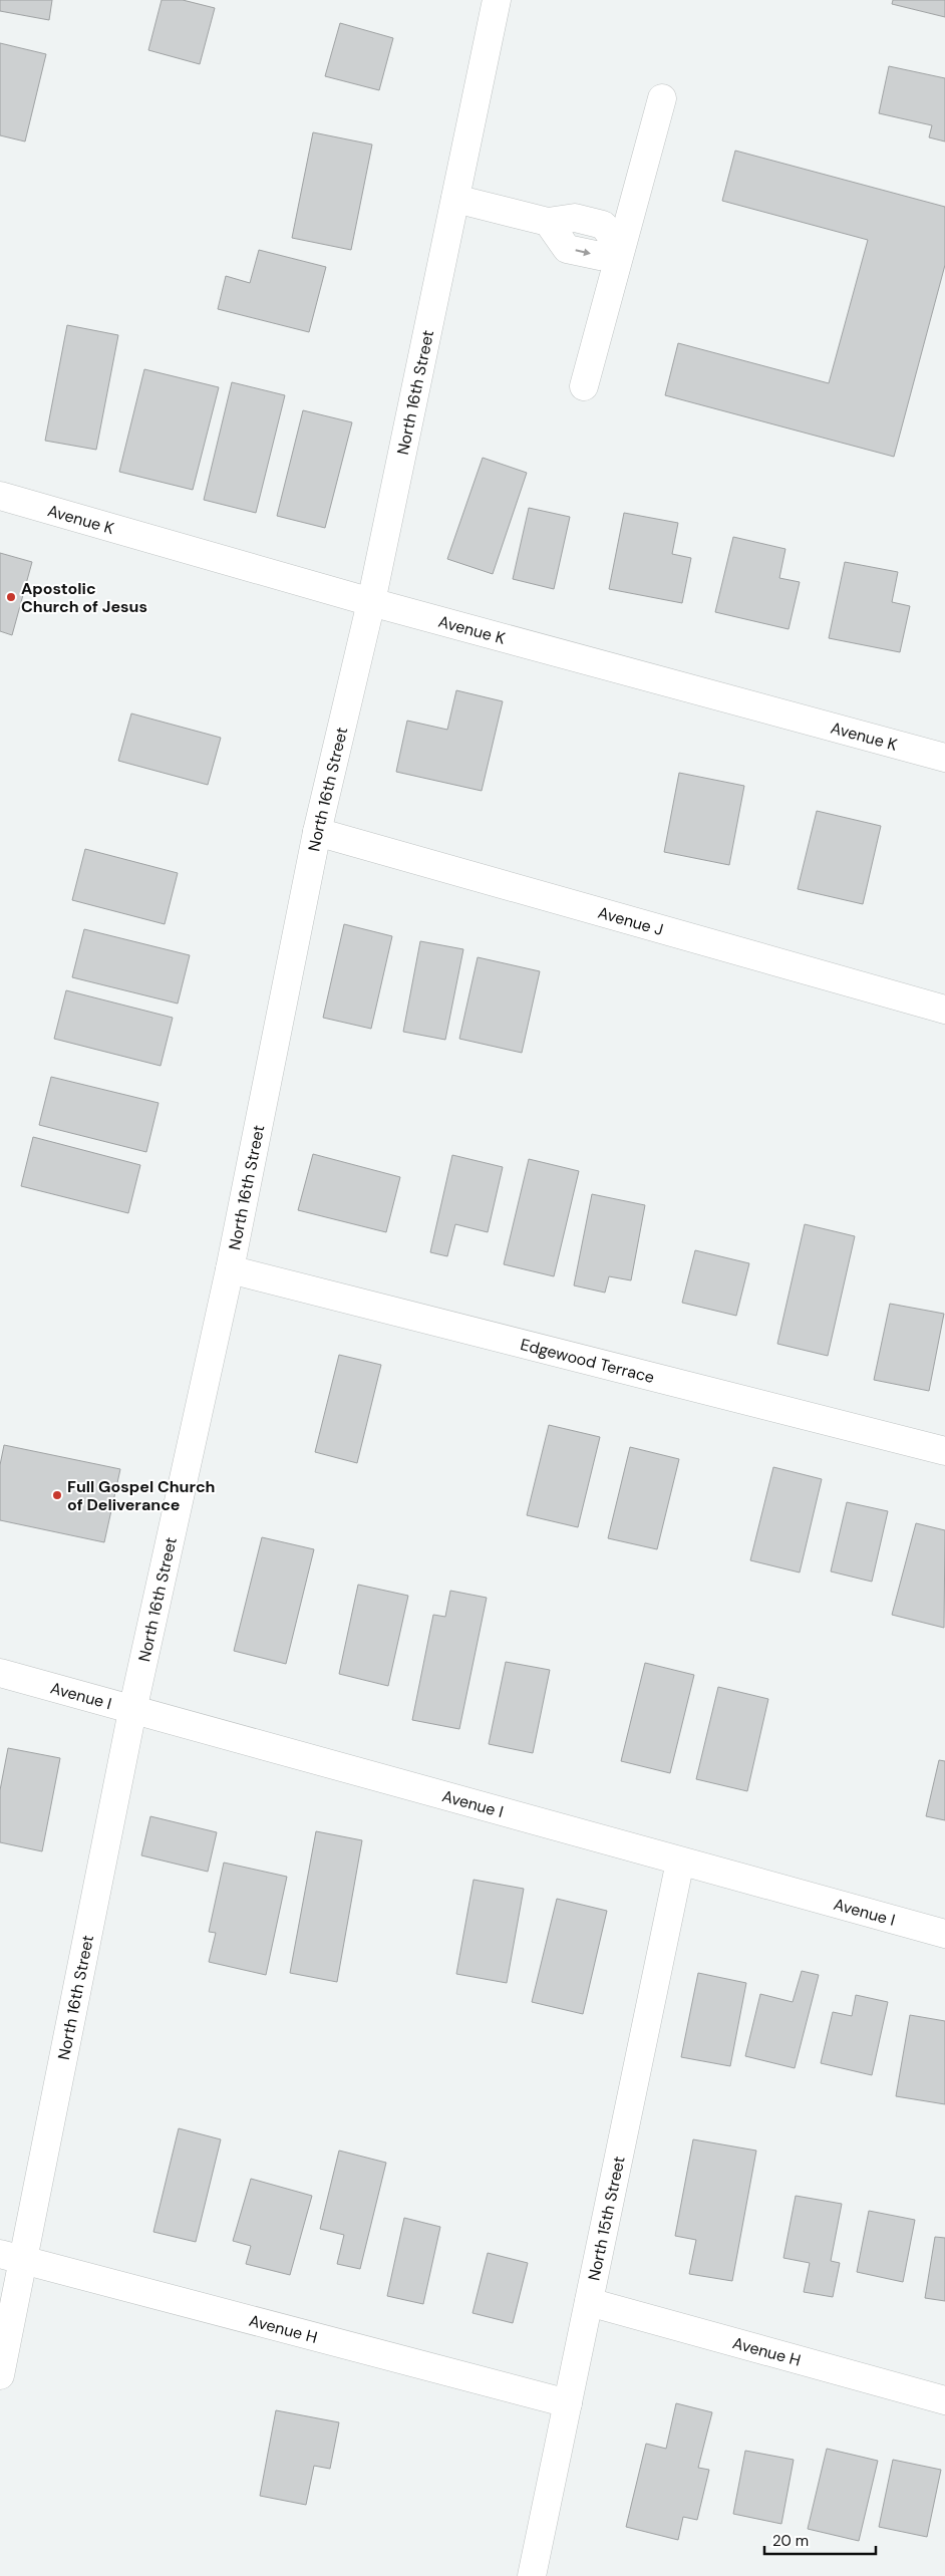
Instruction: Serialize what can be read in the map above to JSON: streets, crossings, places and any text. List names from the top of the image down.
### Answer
{
  "streets": {
    "street": [
      "North 16th Street",
      "Avenue K",
      "Avenue J",
      "Edgewood Terrace",
      "Avenue I",
      "North 15th Street",
      "Avenue H"
    ]
  },
  "crossings": [
    ["North 16th Street", "Avenue K"],
    ["North 16th Street", "Avenue J"],
    ["North 16th Street", "Edgewood Terrace"],
    ["North 16th Street", "Avenue I"],
    ["North 16th Street", "Avenue H"],
    ["Avenue I", "North 15th Street"],
    ["North 15th Street", "Avenue H"]
  ],
  "places": ["Apostolic Church of Jesus", "Full Gospel Church of Deliverance"],
  "scale_bar": "20 m"
}
